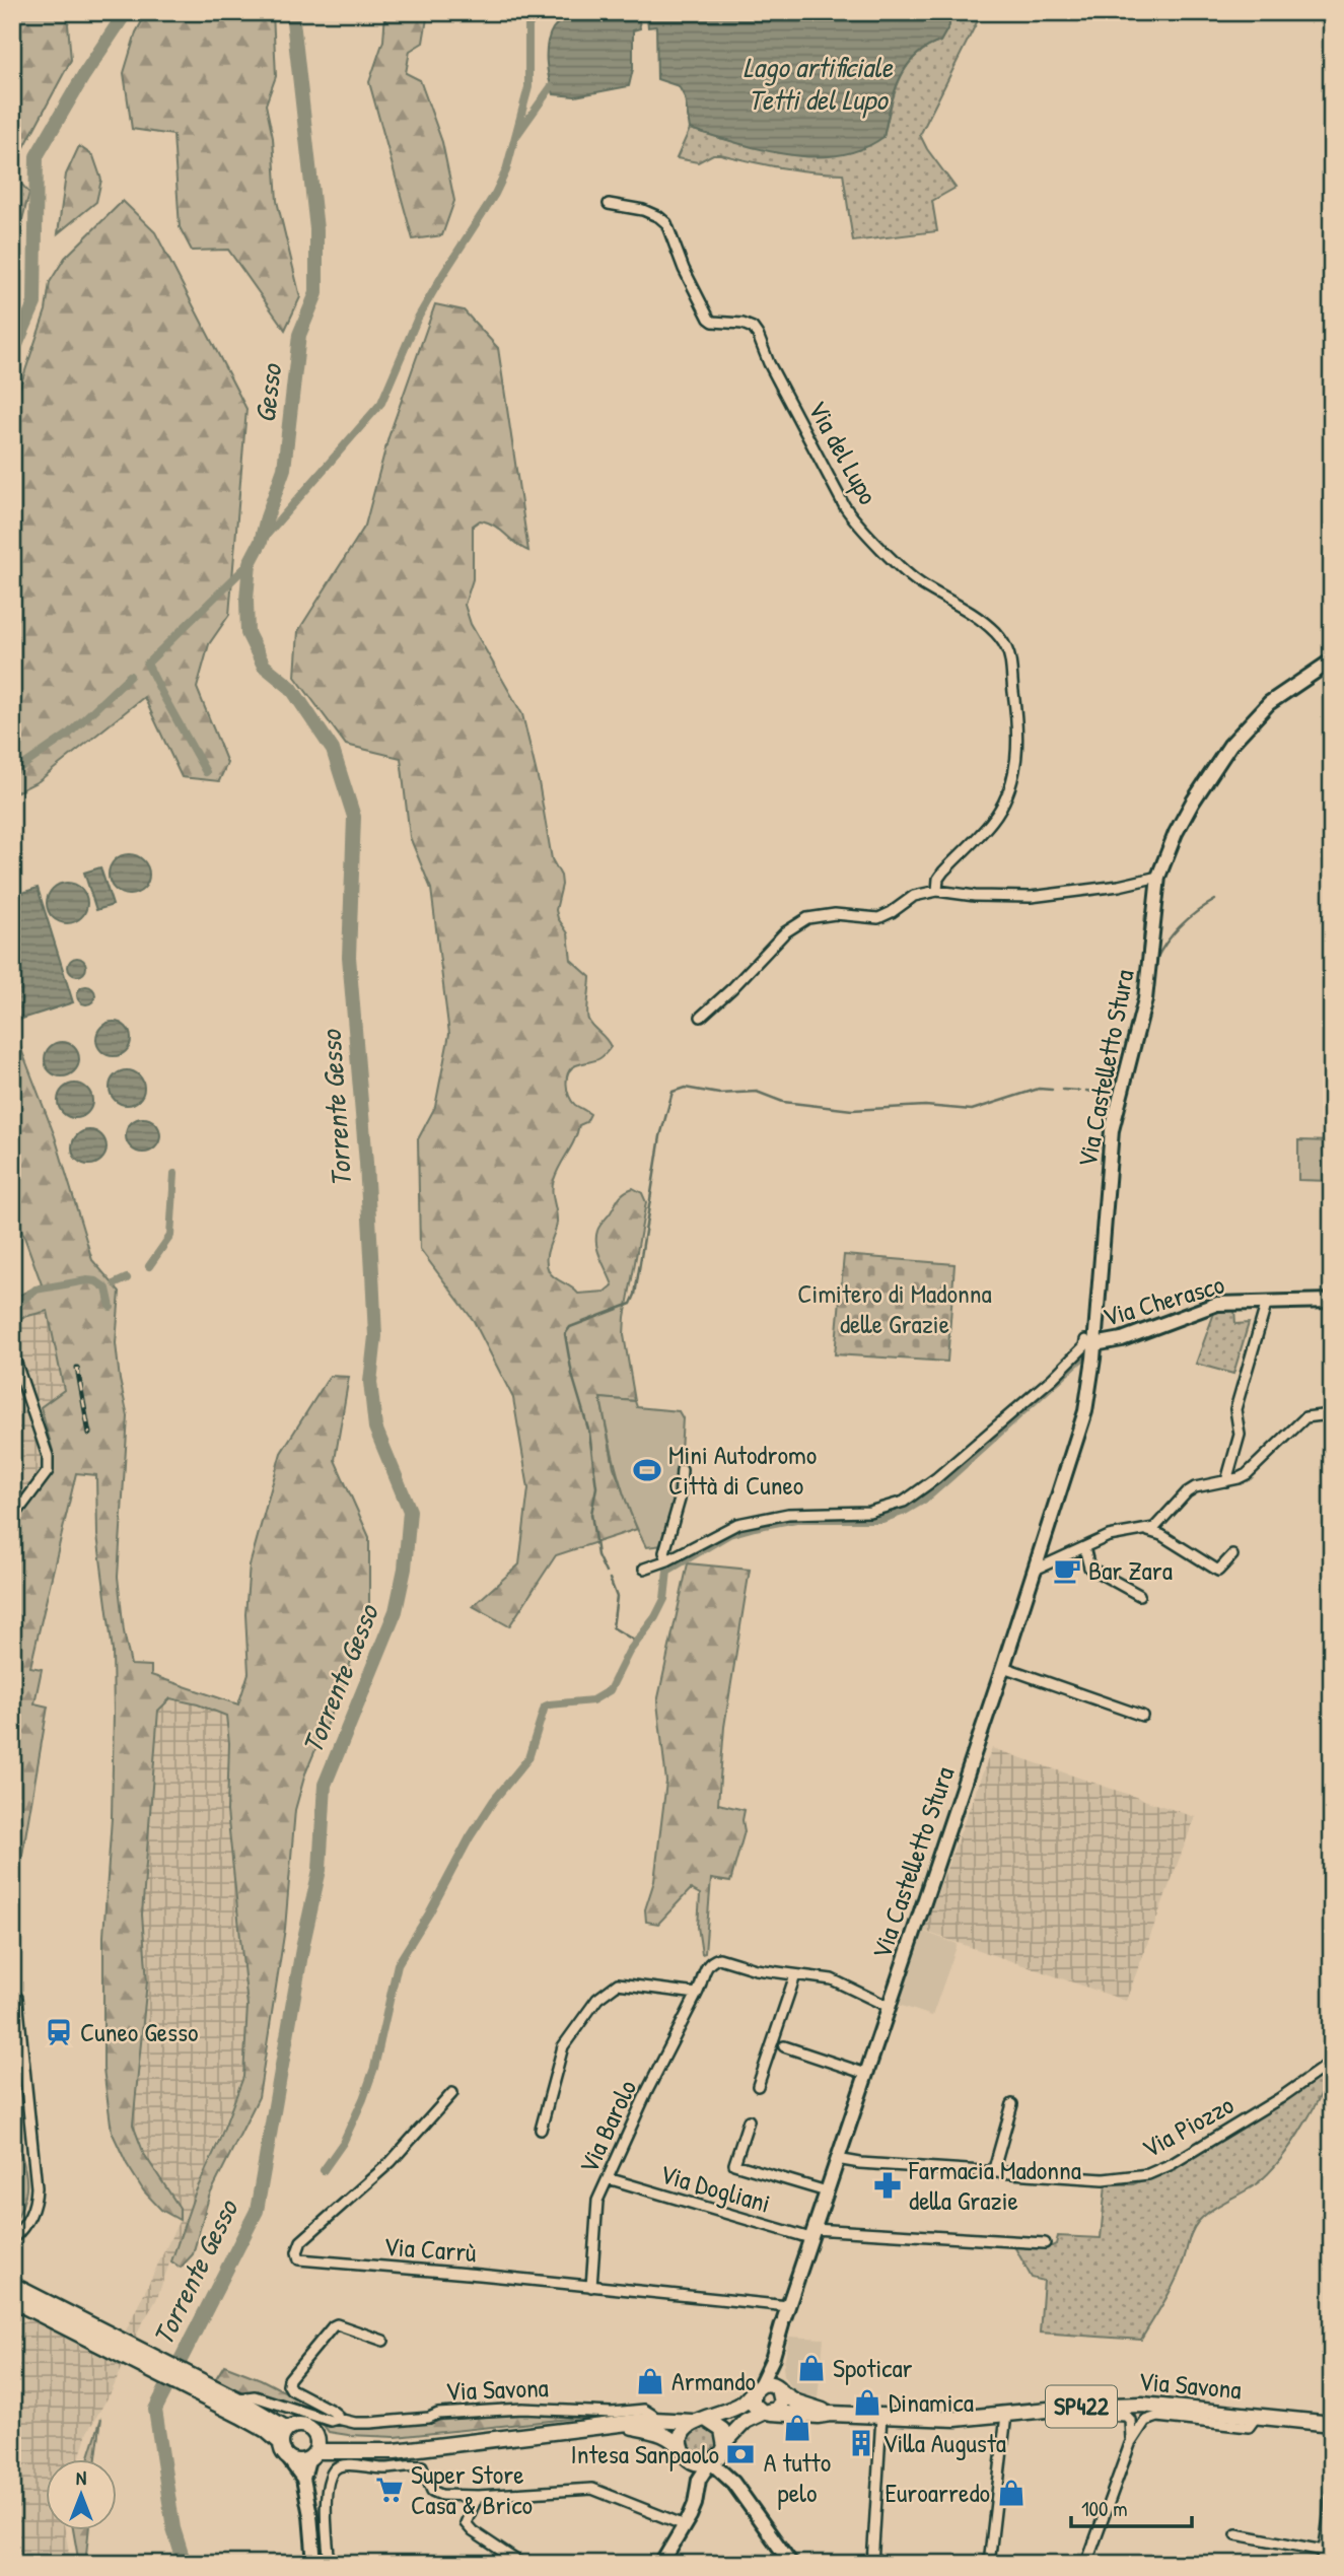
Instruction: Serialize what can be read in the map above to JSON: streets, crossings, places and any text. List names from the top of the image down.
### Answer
{
  "streets": {
    "main road": ["Via Savona", "SP422"],
    "street": [
      "Via del Lupo",
      "Via Castelletto Stura",
      "Via Cherasco",
      "Via Barolo",
      "Via Piozzo",
      "Via Dogliani",
      "Via Carrù"
    ]
  },
  "crossings": [
    ["Via Castelletto Stura", "Via Cherasco"],
    ["Via Castelletto Stura", "Via Barolo"],
    ["Via Castelletto Stura", "Via Piozzo"],
    ["Via Castelletto Stura", "Via Dogliani"],
    ["Via Castelletto Stura", "Via Carrù"],
    ["Via Castelletto Stura", "Via Savona"],
    ["Via Castelletto Stura", "SP422"],
    ["Via Barolo", "Via Dogliani"],
    ["Via Barolo", "Via Carrù"],
    ["Via Savona", "SP422"]
  ],
  "water": ["Lago artificiale Tetti del Lupo", "Gesso", "Torrente Gesso"],
  "parks": ["Cimitero di Madonna delle Grazie"],
  "places": {
    "sports": ["Mini Autodromo Città di Cuneo"],
    "cafe": ["Bar Zara"],
    "station": ["Cuneo Gesso"],
    "pharmacy": ["Farmacia Madonna della Grazie"],
    "shop": [
      "Spoticar",
      "Armando",
      "Dinamica",
      "A tutto pelo",
      "Euroarredo"
    ],
    "building": ["Villa Augusta"],
    "bank": ["Intesa Sanpaolo"],
    "supermarket": ["Super Store Casa & Brico"]
  },
  "scale_bar": "100 m",
  "north": "top"
}
